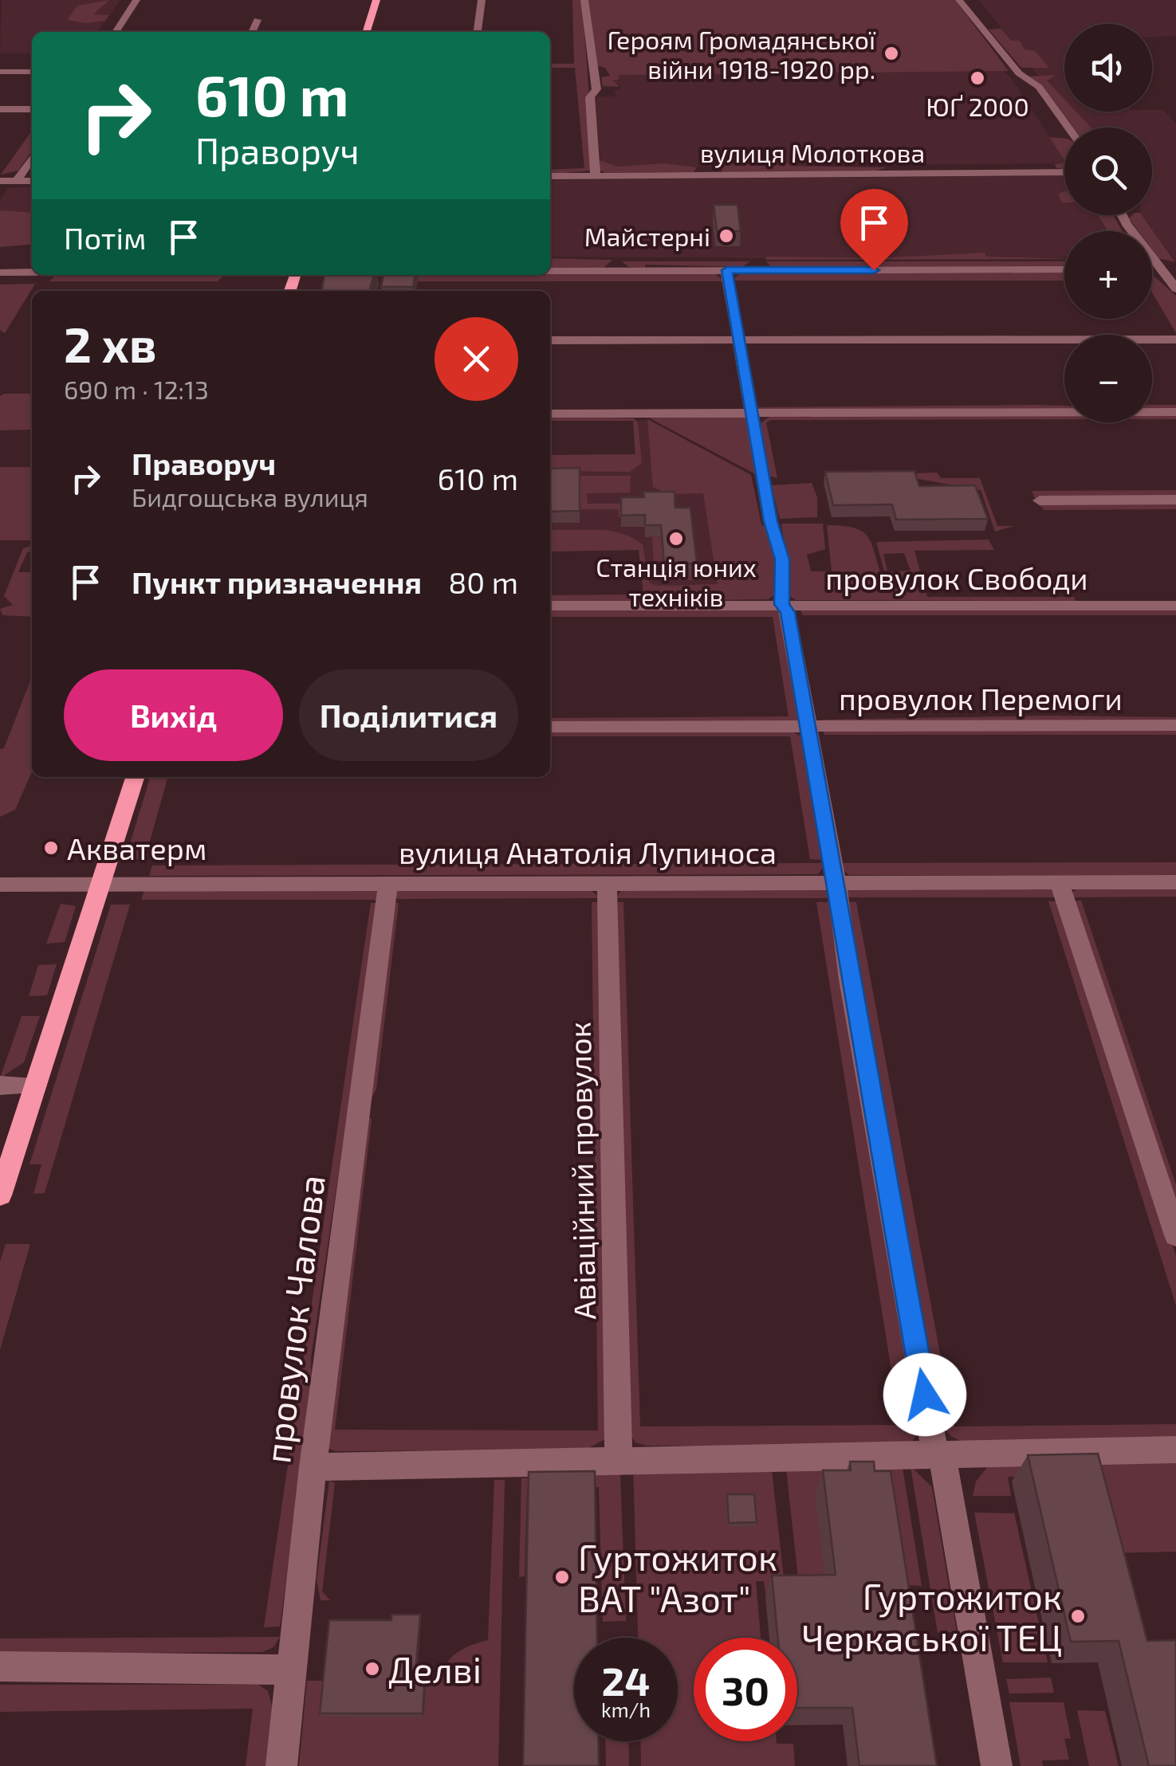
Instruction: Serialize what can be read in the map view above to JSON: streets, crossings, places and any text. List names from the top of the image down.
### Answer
{
  "streets": {
    "street": [
      "вулиця Молоткова",
      "провулок Свободи",
      "провулок Перемоги",
      "вулиця Анатолія Лупиноса",
      "Авіаційний провулок",
      "провулок Чалова"
    ]
  },
  "crossings": [
    ["вулиця Анатолія Лупиноса", "Авіаційний провулок"],
    ["вулиця Анатолія Лупиноса", "провулок Чалова"]
  ],
  "places": [
    "Героям Громадянської війни 1918-1920 рр.",
    "ЮҐ 2000",
    "Майстерні",
    "Станція юних техніків",
    "Акватерм",
    "Гуртожиток ВАТ \"Азот\"",
    "Гуртожиток Черкаської ТЕЦ",
    "Делві"
  ],
  "page": {
    "map_buttons": ["+", "−"],
    "turn": ["610 m", "Праворуч"],
    "then": "Потім",
    "heading": ["2 хв", "690 m · 12:13"],
    "list": [
      {
        "name": "Праворуч",
        "note": "Бидгощська вулиця",
        "value": "610 m"
      },
      {
        "name": "Пункт призначення",
        "value": "80 m"
      }
    ],
    "buttons": ["Вихід", "Поділитися"],
    "speed": "24 km/h",
    "limit": "30"
  }
}
